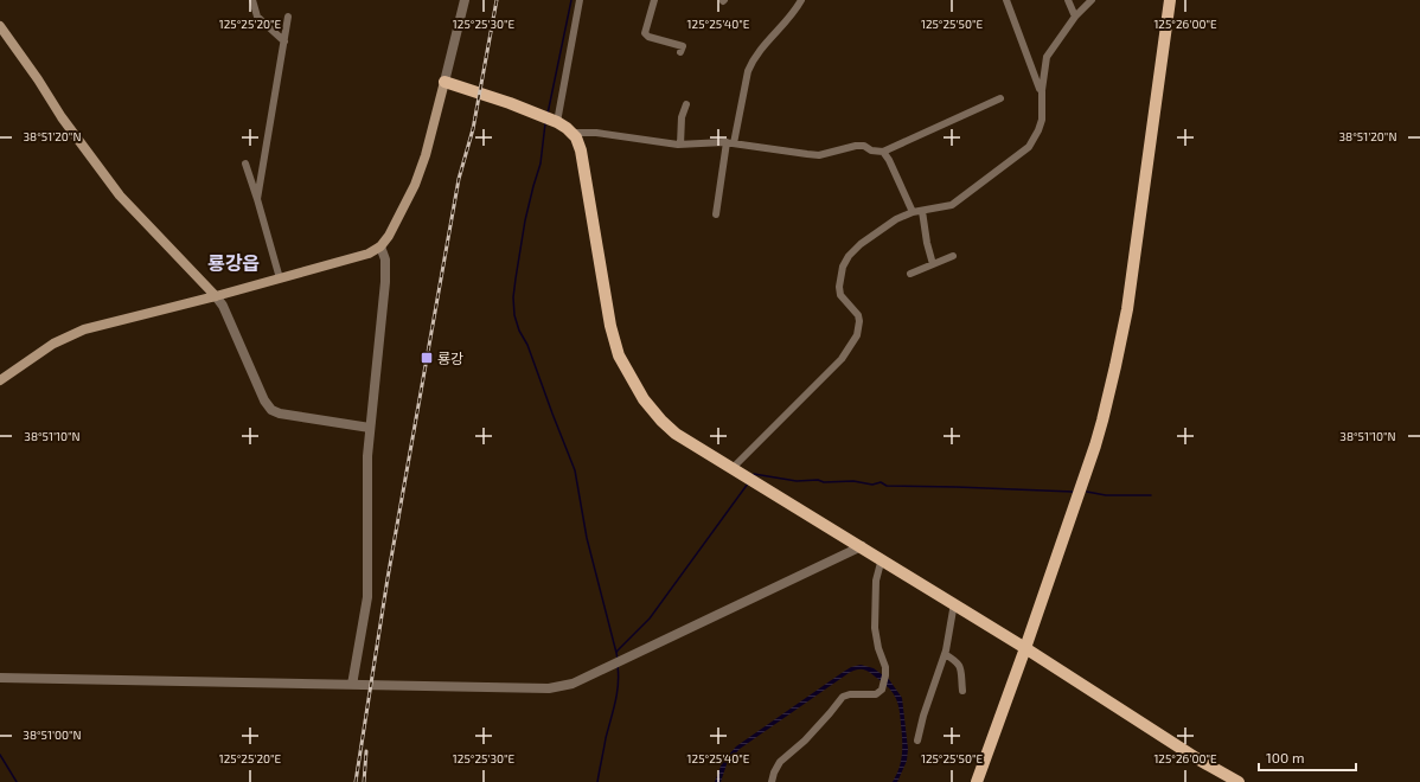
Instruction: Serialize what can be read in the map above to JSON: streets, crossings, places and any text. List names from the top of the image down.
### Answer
{
  "districts": ["룡강읍"],
  "places": {
    "transit": ["룡강"]
  },
  "scale_bar": "100 m",
  "coordinates": [
    "125°25'20\"E",
    "125°25'30\"E",
    "125°25'40\"E",
    "125°25'50\"E",
    "125°26'00\"E",
    "38°51'20\"N",
    "38°51'10\"N",
    "38°51'00\"N"
  ]
}
